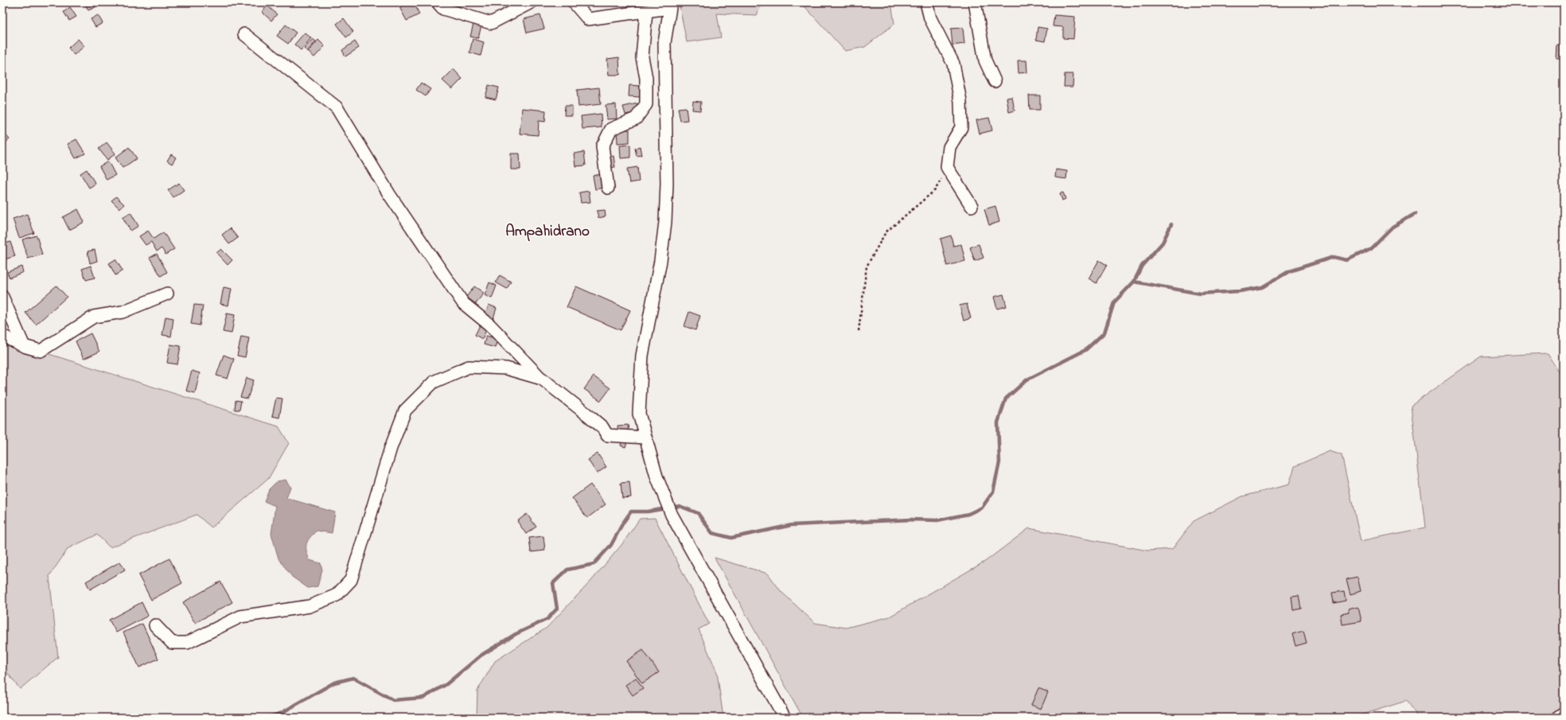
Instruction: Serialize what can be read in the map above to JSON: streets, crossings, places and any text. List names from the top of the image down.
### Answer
{
  "districts": ["Ampahidrano"]
}
